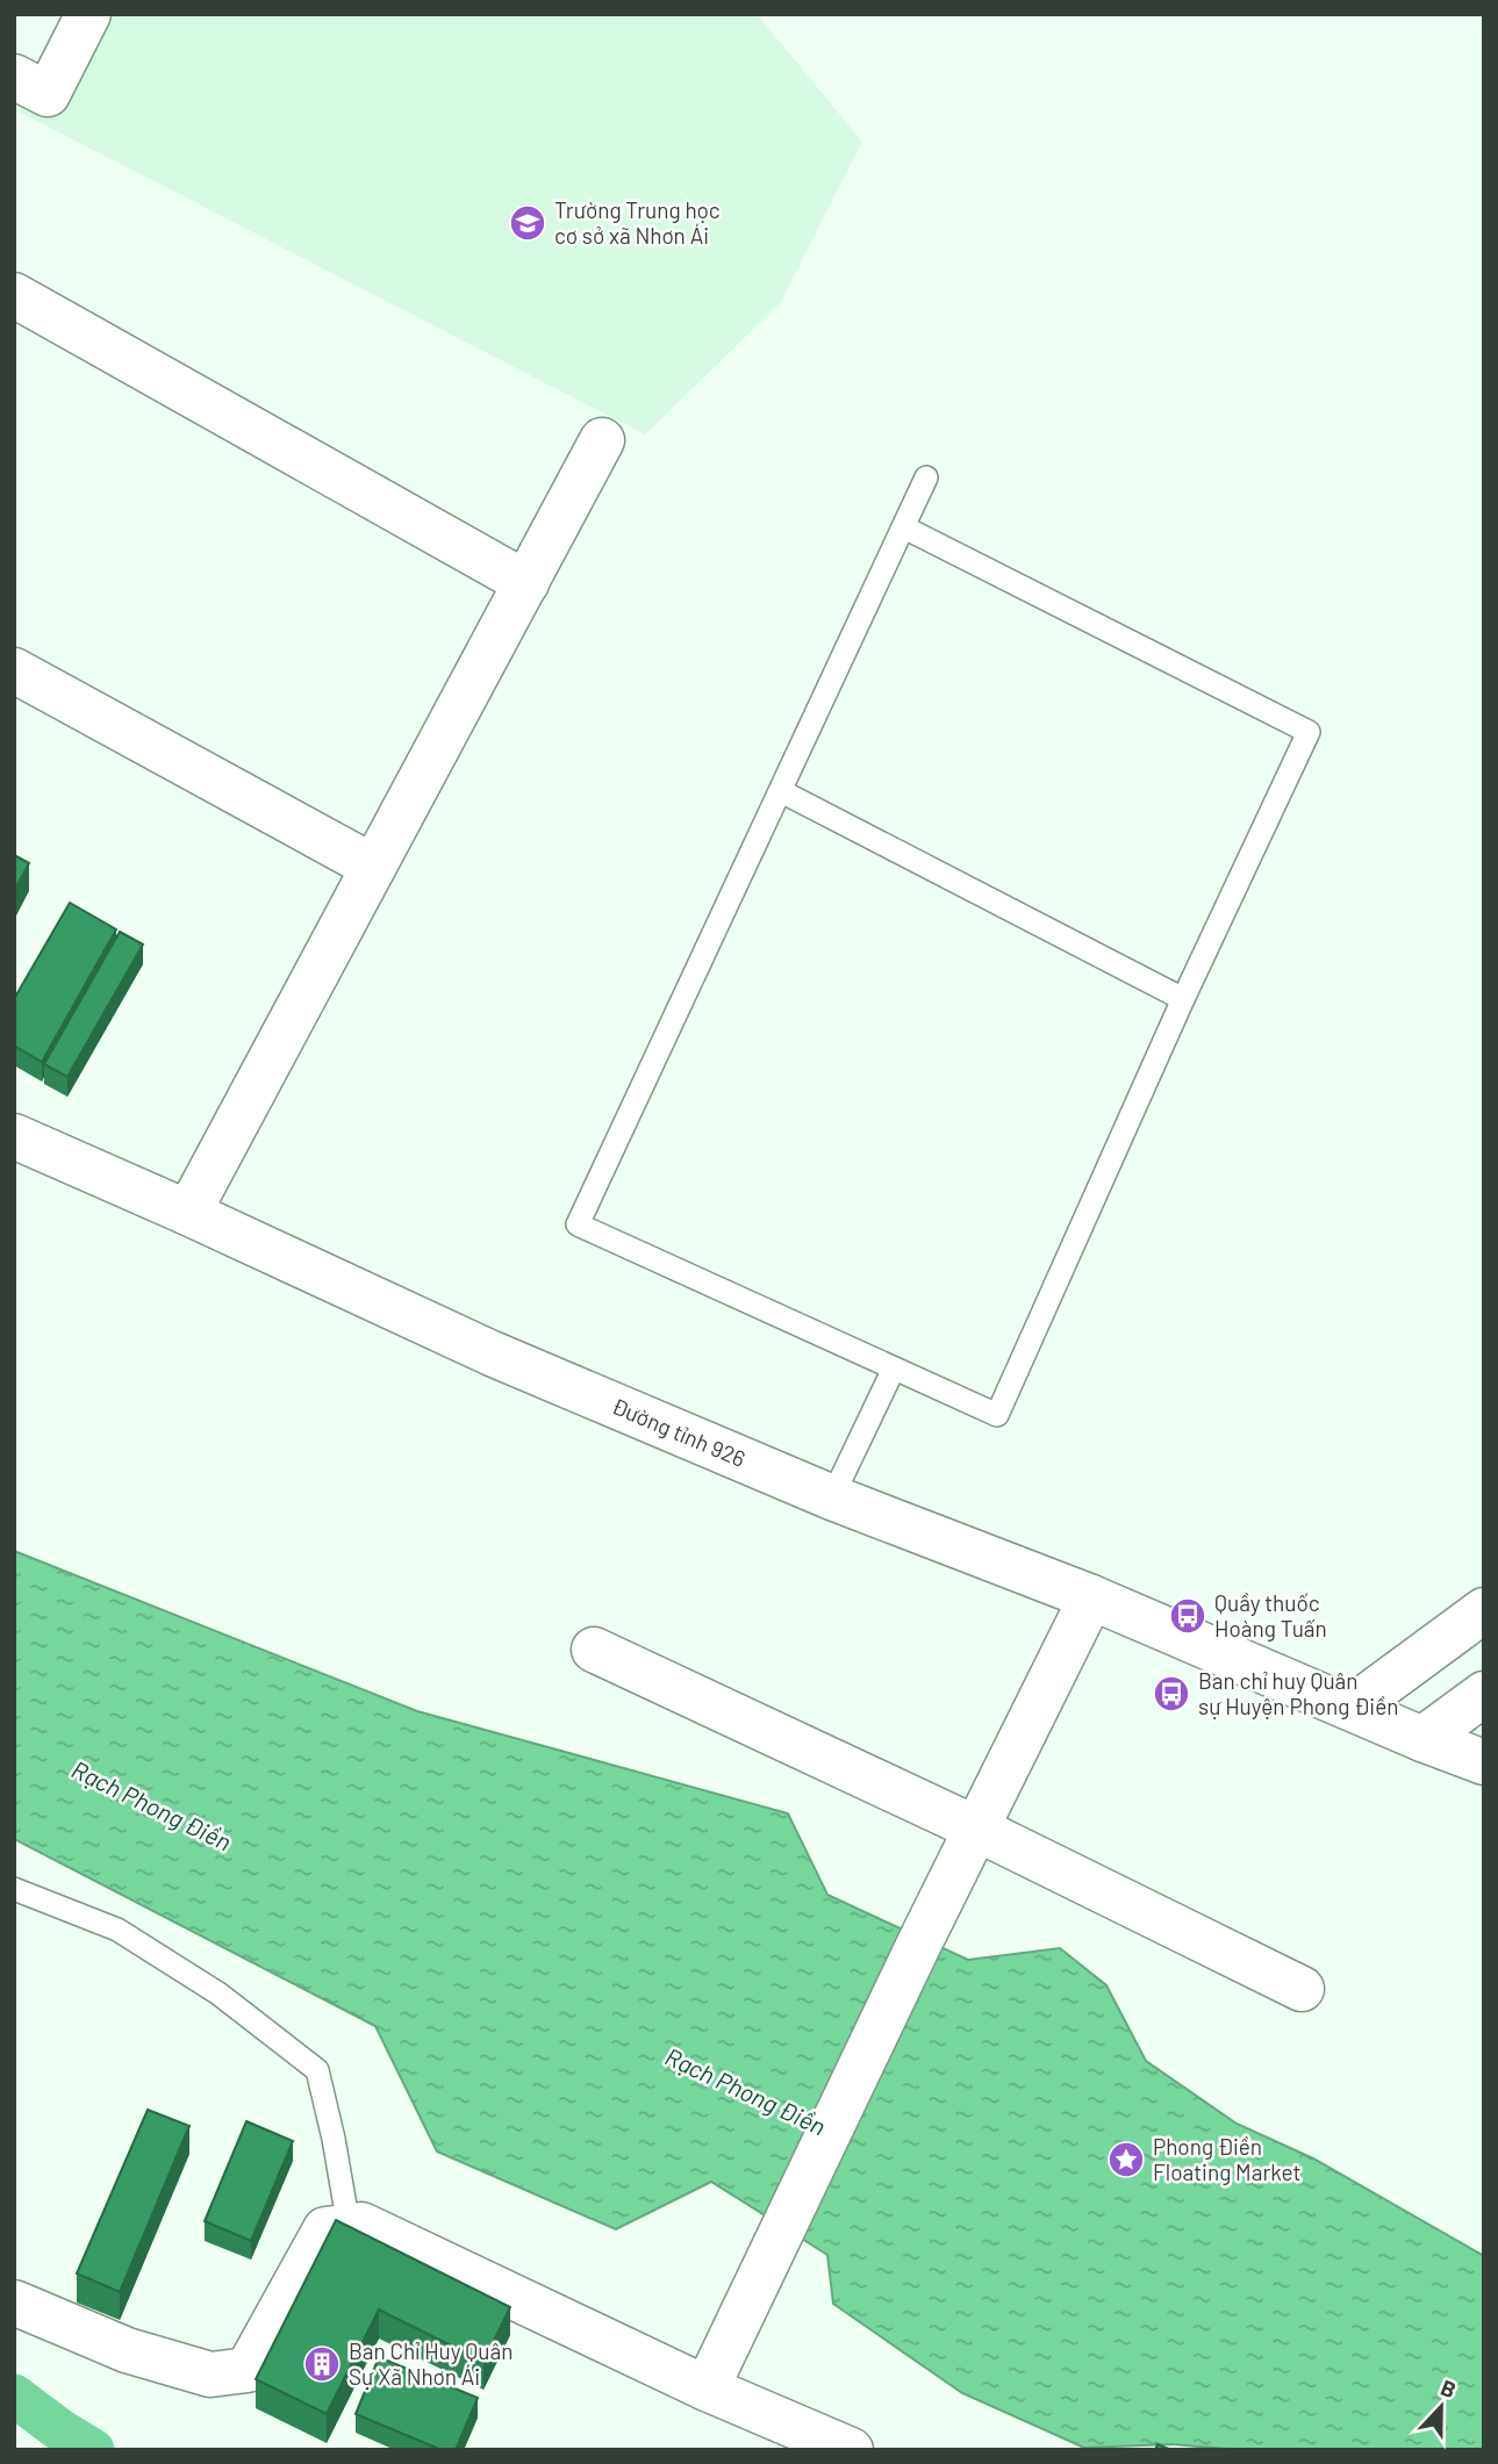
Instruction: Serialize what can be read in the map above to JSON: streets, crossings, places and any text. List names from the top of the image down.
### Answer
{
  "streets": {
    "street": ["Đường tỉnh 926"]
  },
  "water": ["Rạch Phong Điền"],
  "places": {
    "school or university": ["Trường Trung học cơ sở xã Nhơn Ái"],
    "bus stop": ["Quầy thuốc Hoàng Tuấn", "Ban chỉ huy Quân sự Huyện Phong Điền"],
    "place": ["Phong Điền Floating Market"],
    "building": ["Ban Chỉ Huy Quân Sự Xã Nhơn Ái"]
  },
  "north": "top"
}
